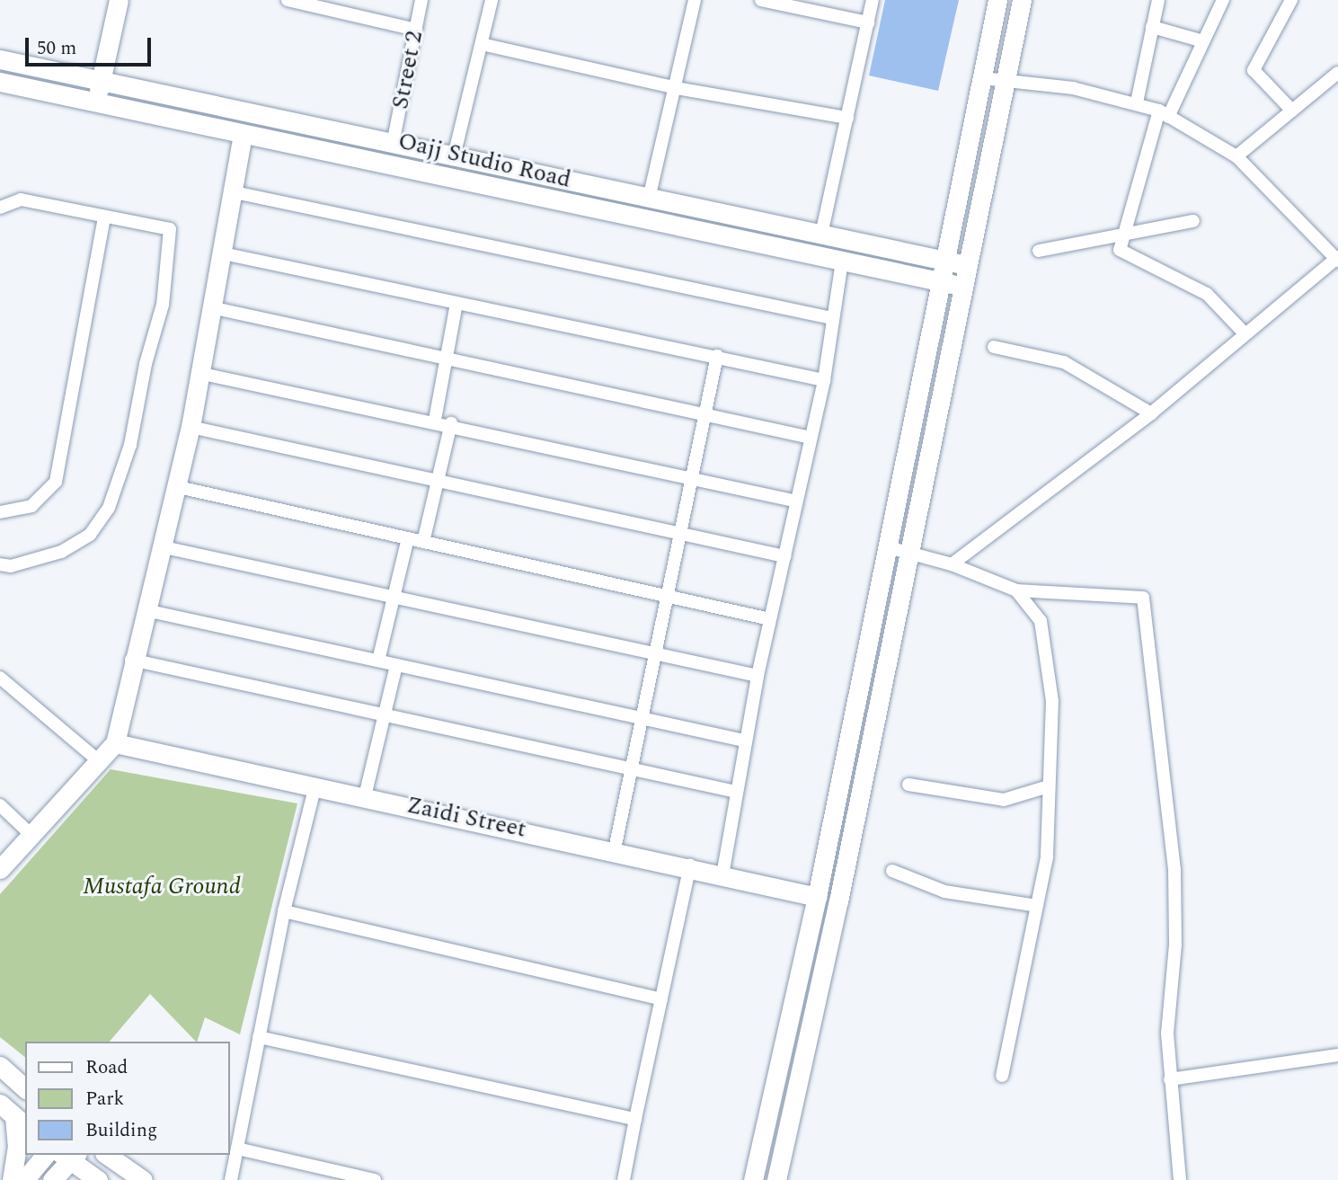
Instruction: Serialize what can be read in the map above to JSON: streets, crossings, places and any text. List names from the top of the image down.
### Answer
{
  "streets": {
    "street": ["Street 2", "Oajj Studio Road", "Zaidi Street"]
  },
  "crossings": [
    ["Street 2", "Oajj Studio Road"]
  ],
  "parks": ["Mustafa Ground"],
  "legend": ["Road", "Park", "Building"],
  "scale_bar": "50 m"
}
